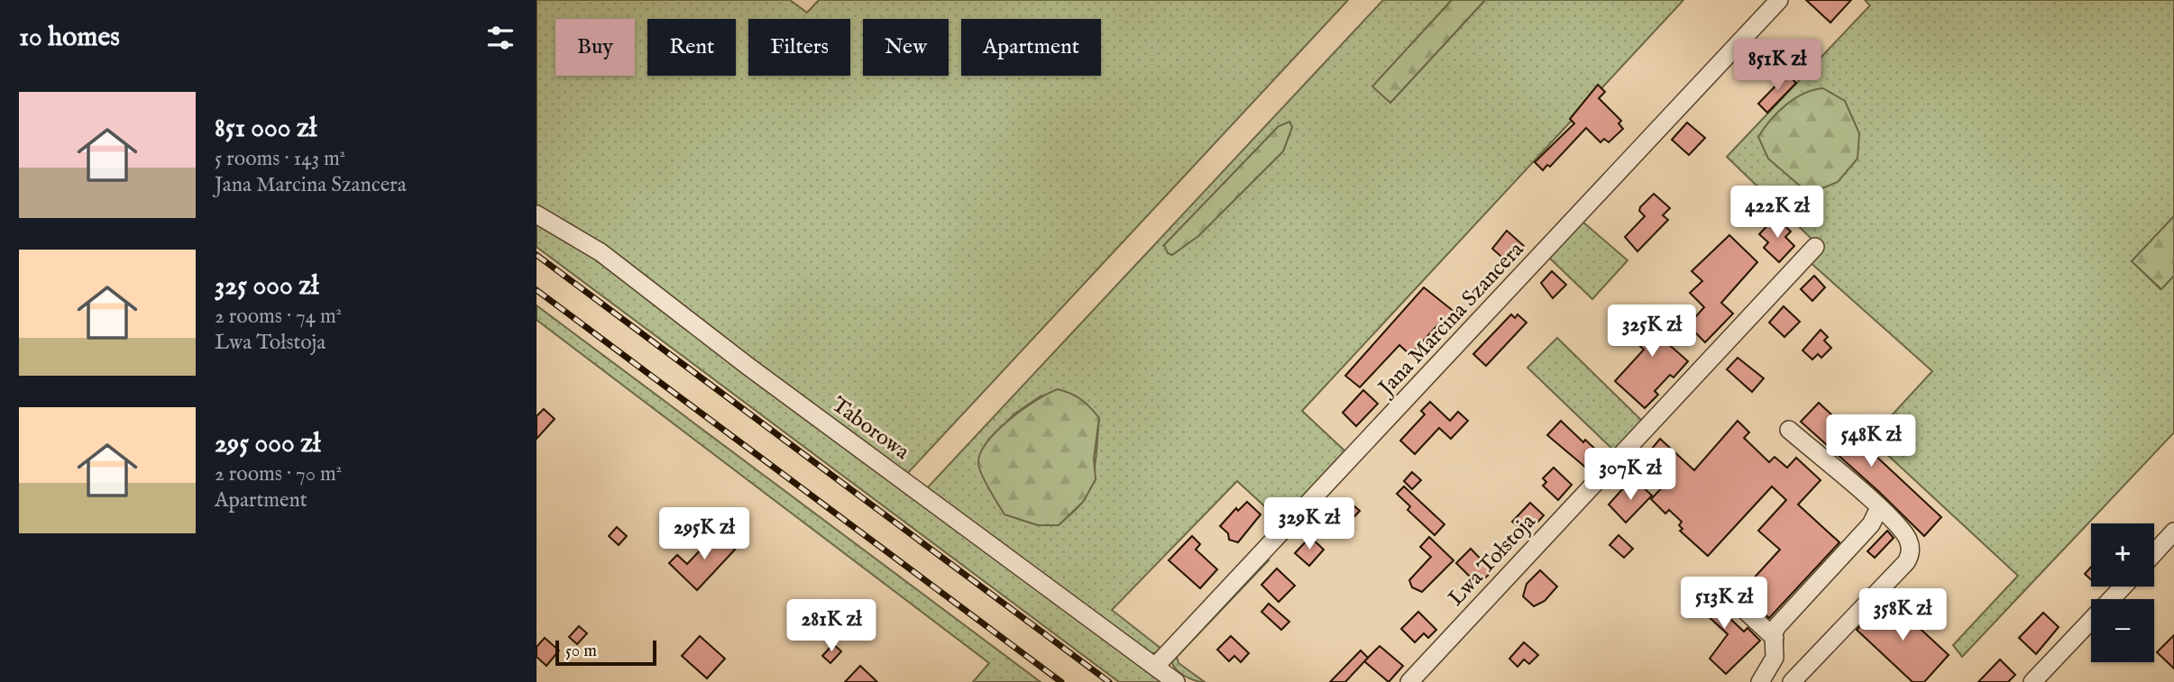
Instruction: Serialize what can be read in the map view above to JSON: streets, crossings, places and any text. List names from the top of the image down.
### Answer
{
  "streets": {
    "street": ["Jana Marcina Szancera", "Taborowa", "Lwa Tołstoja"]
  },
  "crossings": [
    ["Jana Marcina Szancera", "Taborowa"]
  ],
  "scale_bar": "50 m",
  "page": {
    "heading": "10 homes",
    "chip": [
      "Buy",
      "Rent",
      "Filters",
      "New",
      "Apartment"
    ],
    "price": [
      "851K zł",
      "422K zł",
      "325K zł",
      "548K zł",
      "307K zł",
      "329K zł",
      "295K zł",
      "513K zł",
      "358K zł",
      "281K zł"
    ],
    "list": [
      {
        "name": "851 000 zł",
        "note": "5 rooms · 143 m² · Jana Marcina Szancera"
      },
      {
        "name": "325 000 zł",
        "note": "2 rooms · 74 m² · Lwa Tołstoja"
      },
      {
        "name": "295 000 zł",
        "note": "2 rooms · 70 m² · Apartment"
      }
    ],
    "map_buttons": ["+", "−"],
    "scale": "50 m"
  }
}
